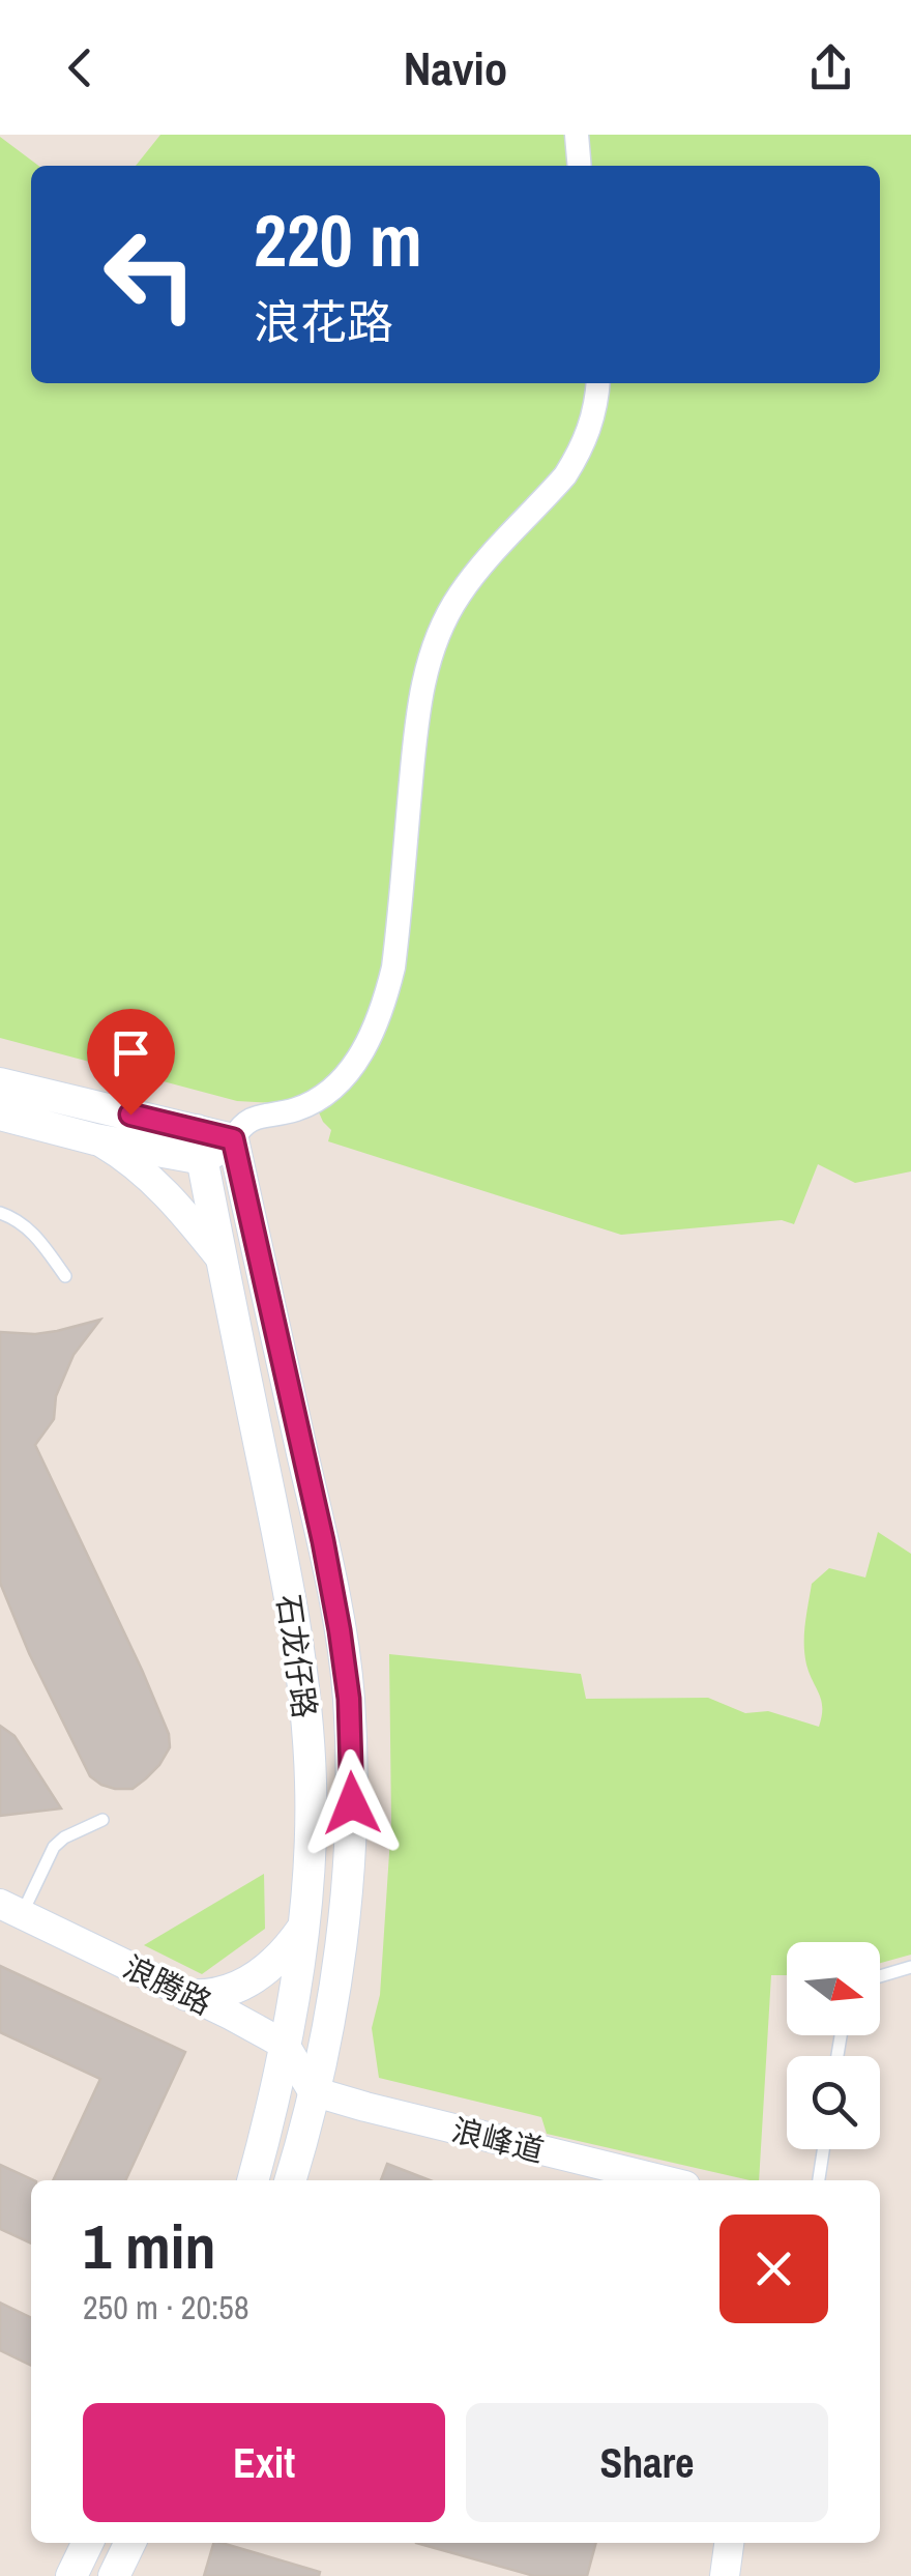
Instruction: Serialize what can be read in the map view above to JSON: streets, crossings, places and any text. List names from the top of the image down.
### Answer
{
  "streets": {
    "main road": ["石龙仔路"],
    "street": ["浪腾路", "浪峰道"]
  },
  "crossings": [
    ["石龙仔路", "浪腾路"],
    ["石龙仔路", "浪峰道"]
  ],
  "north": "right",
  "page": {
    "header": "Navio",
    "turn": ["220 m", "浪花路"],
    "heading": ["1 min", "250 m · 20:58"],
    "buttons": ["Exit", "Share"]
  }
}
